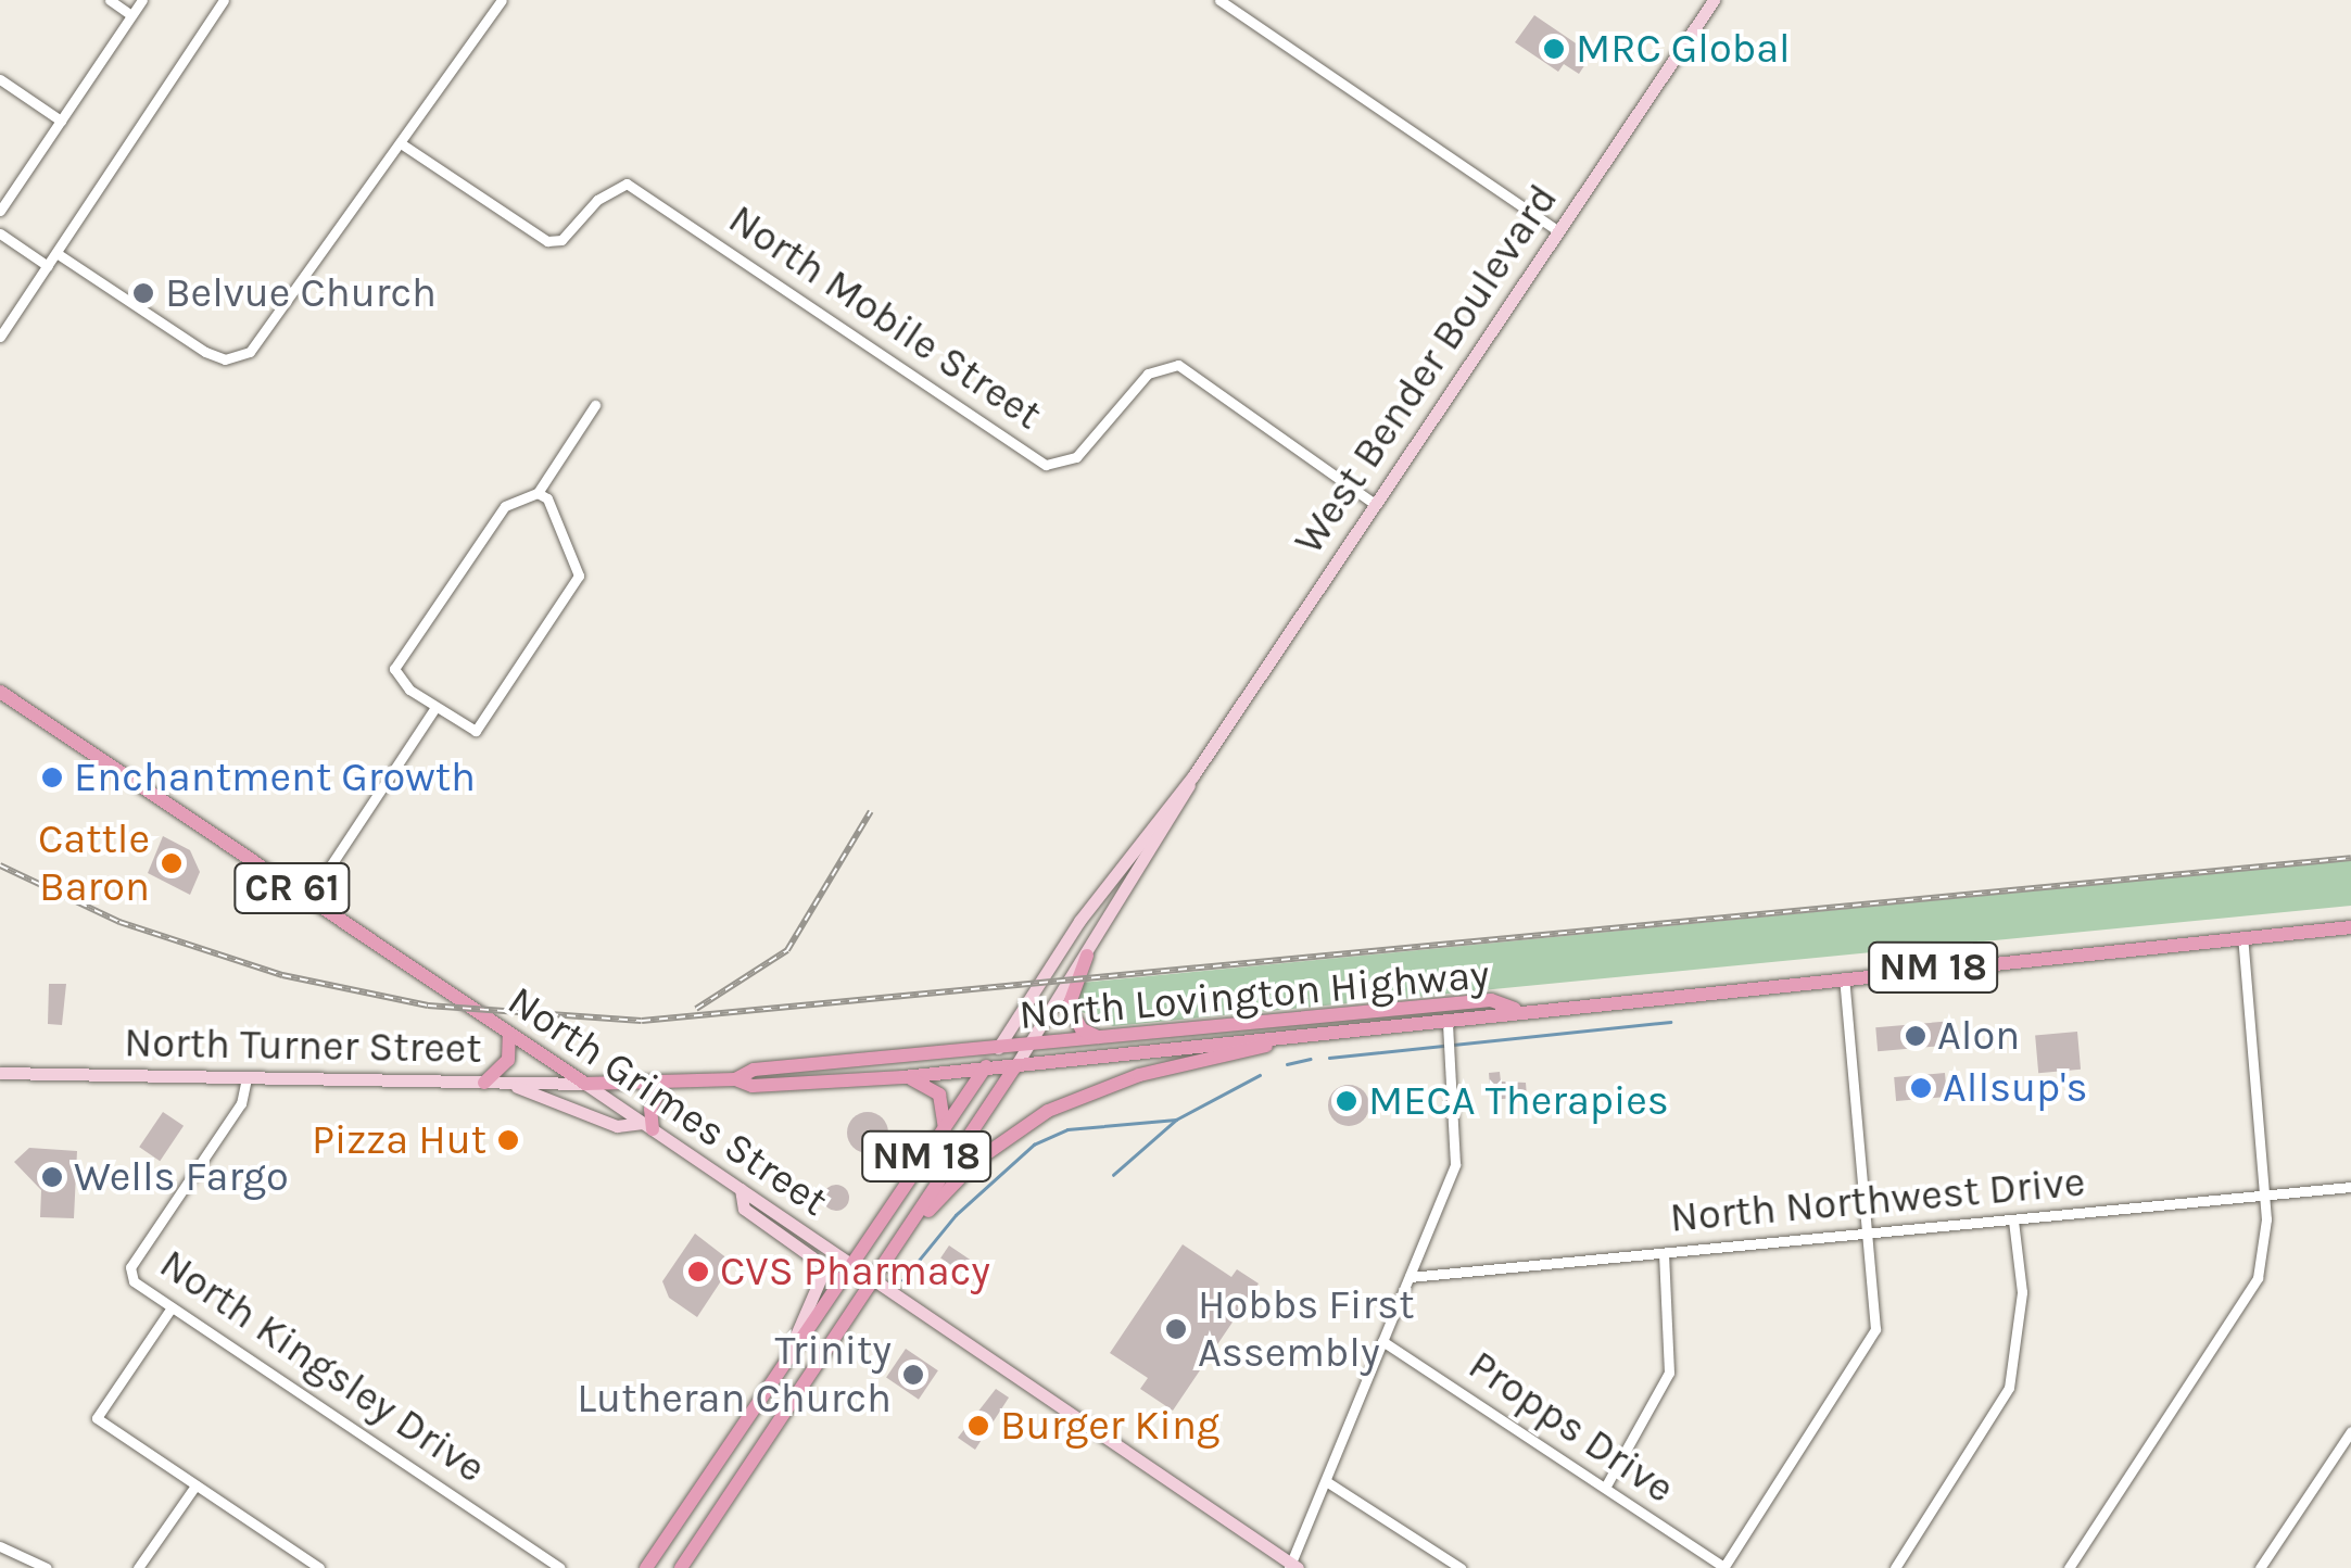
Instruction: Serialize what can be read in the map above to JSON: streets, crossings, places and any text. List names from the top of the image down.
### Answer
{
  "streets": {
    "main road": [
      "West Bender Boulevard",
      "CR 61",
      "NM 18",
      "North Lovington Highway",
      "North Turner Street",
      "North Grimes Street"
    ],
    "street": [
      "North Mobile Street",
      "North Northwest Drive",
      "North Kingsley Drive",
      "Propps Drive"
    ]
  },
  "crossings": [
    ["North Mobile Street", "West Bender Boulevard"],
    ["West Bender Boulevard", "North Lovington Highway"],
    ["West Bender Boulevard", "North Turner Street"],
    ["West Bender Boulevard", "North Grimes Street"],
    ["North Lovington Highway", "North Turner Street"],
    ["North Turner Street", "North Grimes Street"],
    ["North Turner Street", "North Kingsley Drive"]
  ],
  "places": [
    "MRC Global",
    "Belvue Church",
    "Enchantment Growth",
    "Cattle Baron",
    "Alon",
    "Allsup's",
    "MECA Therapies",
    "Pizza Hut",
    "Wells Fargo",
    "CVS Pharmacy",
    "Hobbs First Assembly",
    "Trinity Lutheran Church",
    "Burger King"
  ]
}
